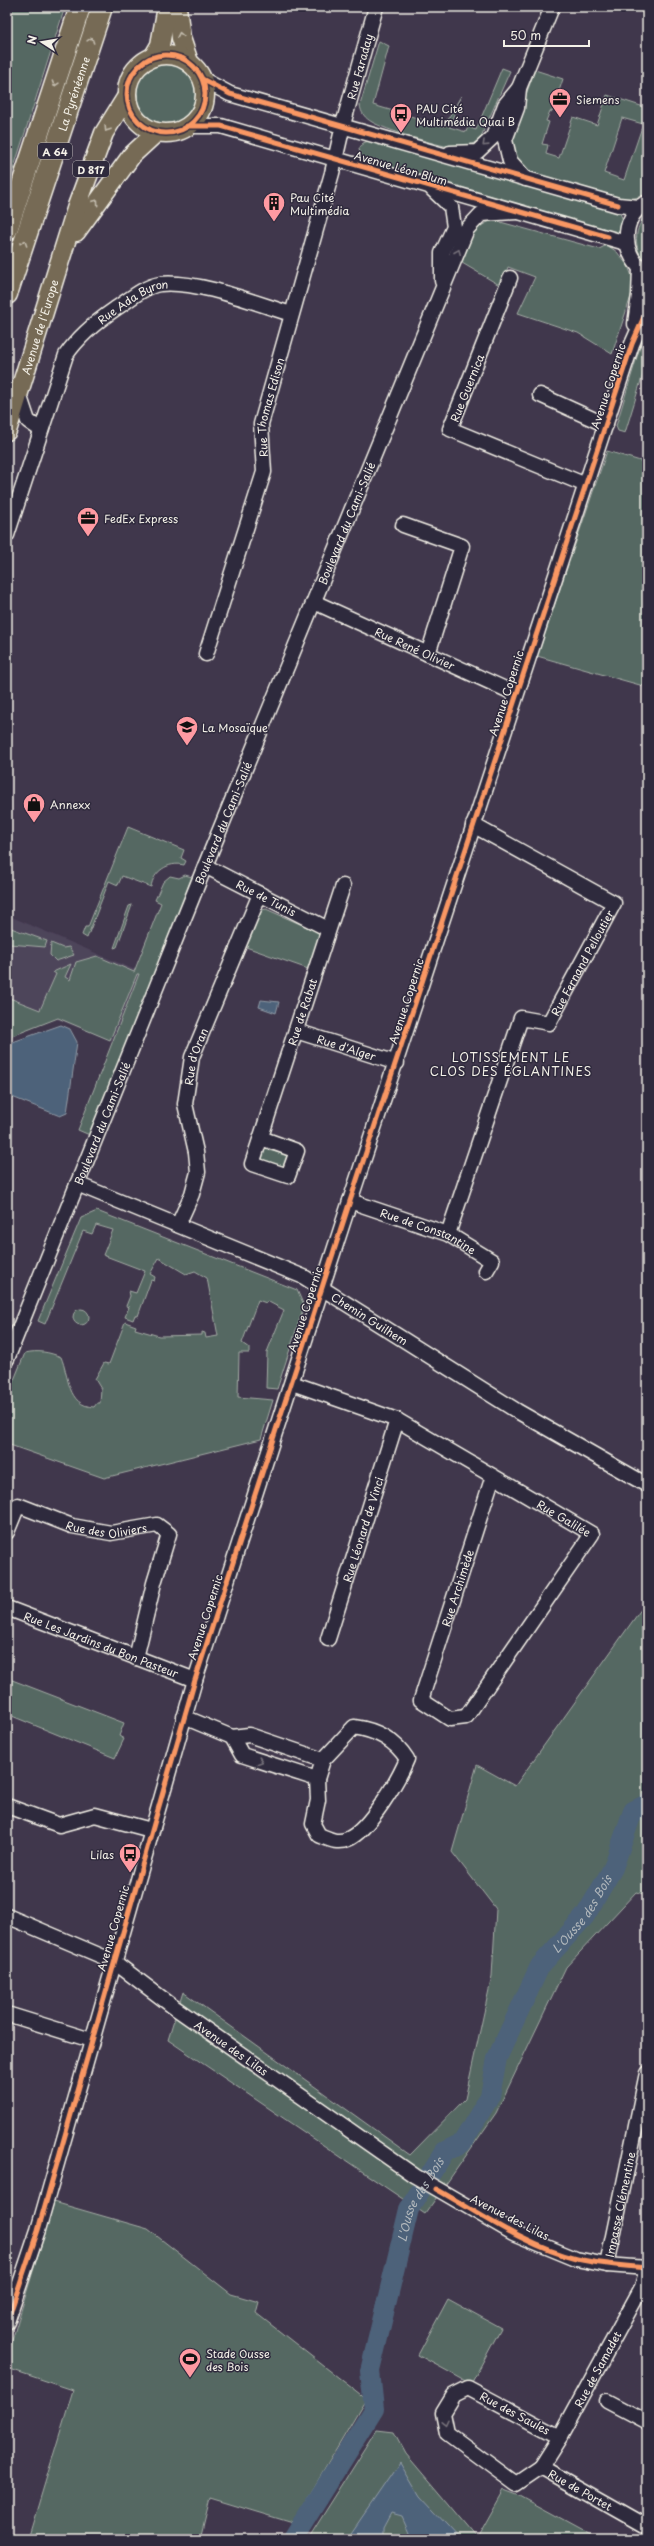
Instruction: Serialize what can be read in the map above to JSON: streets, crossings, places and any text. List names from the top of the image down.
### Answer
{
  "streets": {
    "highway": ["La Pyrénéenne", "A 64"],
    "main road": ["D 817", "Avenue de l'Europe"],
    "street": [
      "Rue Faraday",
      "Avenue Léon Blum",
      "Rue Ada Byron",
      "Avenue Copernic",
      "Rue Guernica",
      "Rue Thomas Edison",
      "Boulevard du Cami-Salié",
      "Rue René Olivier",
      "Rue de Tunis",
      "Rue Fernand Pelloutier",
      "Rue de Rabat",
      "Rue d'Alger",
      "Rue d'Oran",
      "Rue de Constantine",
      "Chemin Guilhem",
      "Rue Galilée",
      "Rue des Oliviers",
      "Rue Léonard de Vinci",
      "Rue Archimède",
      "Rue Les Jardins du Bon Pasteur",
      "Avenue des Lilas",
      "Impasse Clémentine",
      "Rue de Samadet",
      "Rue des Saules",
      "Rue de Portet"
    ]
  },
  "crossings": [
    ["Avenue Léon Blum", "Avenue de l'Europe"],
    ["Avenue Léon Blum", "Rue Thomas Edison"],
    ["Avenue Léon Blum", "Boulevard du Cami-Salié"],
    ["Rue Ada Byron", "Rue Thomas Edison"],
    ["Avenue Copernic", "Rue Guernica"],
    ["Avenue Copernic", "Rue René Olivier"],
    ["Avenue Copernic", "Rue Fernand Pelloutier"],
    ["Avenue Copernic", "Rue d'Alger"],
    ["Avenue Copernic", "Rue de Constantine"],
    ["Avenue Copernic", "Chemin Guilhem"],
    ["Avenue Copernic", "Rue Galilée"],
    ["Avenue Copernic", "Rue Les Jardins du Bon Pasteur"],
    ["Avenue Copernic", "Avenue des Lilas"],
    ["Boulevard du Cami-Salié", "Rue René Olivier"],
    ["Boulevard du Cami-Salié", "Rue de Tunis"],
    ["Boulevard du Cami-Salié", "Chemin Guilhem"],
    ["Rue de Tunis", "Rue de Rabat"],
    ["Rue de Tunis", "Rue d'Oran"],
    ["Rue Fernand Pelloutier", "Rue de Constantine"],
    ["Rue de Rabat", "Rue d'Alger"],
    ["Rue d'Oran", "Chemin Guilhem"],
    ["Rue Galilée", "Rue Léonard de Vinci"],
    ["Rue Galilée", "Rue Archimède"],
    ["Rue des Oliviers", "Rue Les Jardins du Bon Pasteur"],
    ["Avenue des Lilas", "Impasse Clémentine"],
    ["Avenue des Lilas", "Rue de Samadet"],
    ["Rue de Samadet", "Rue des Saules"],
    ["Rue de Samadet", "Rue de Portet"],
    ["Rue des Saules", "Rue de Portet"]
  ],
  "districts": ["LOTISSEMENT LE CLOS DES ÉGLANTINES"],
  "water": ["L'Ousse des Bois"],
  "places": {
    "office": ["Siemens", "FedEx Express"],
    "bus stop": ["PAU Cité Multimédia Quai B", "Lilas"],
    "building": ["Pau Cité Multimédia"],
    "school or university": ["La Mosaïque"],
    "shop": ["Annexx"],
    "sports": ["Stade Ousse des Bois"]
  },
  "scale_bar": "50 m",
  "north": "left"
}
